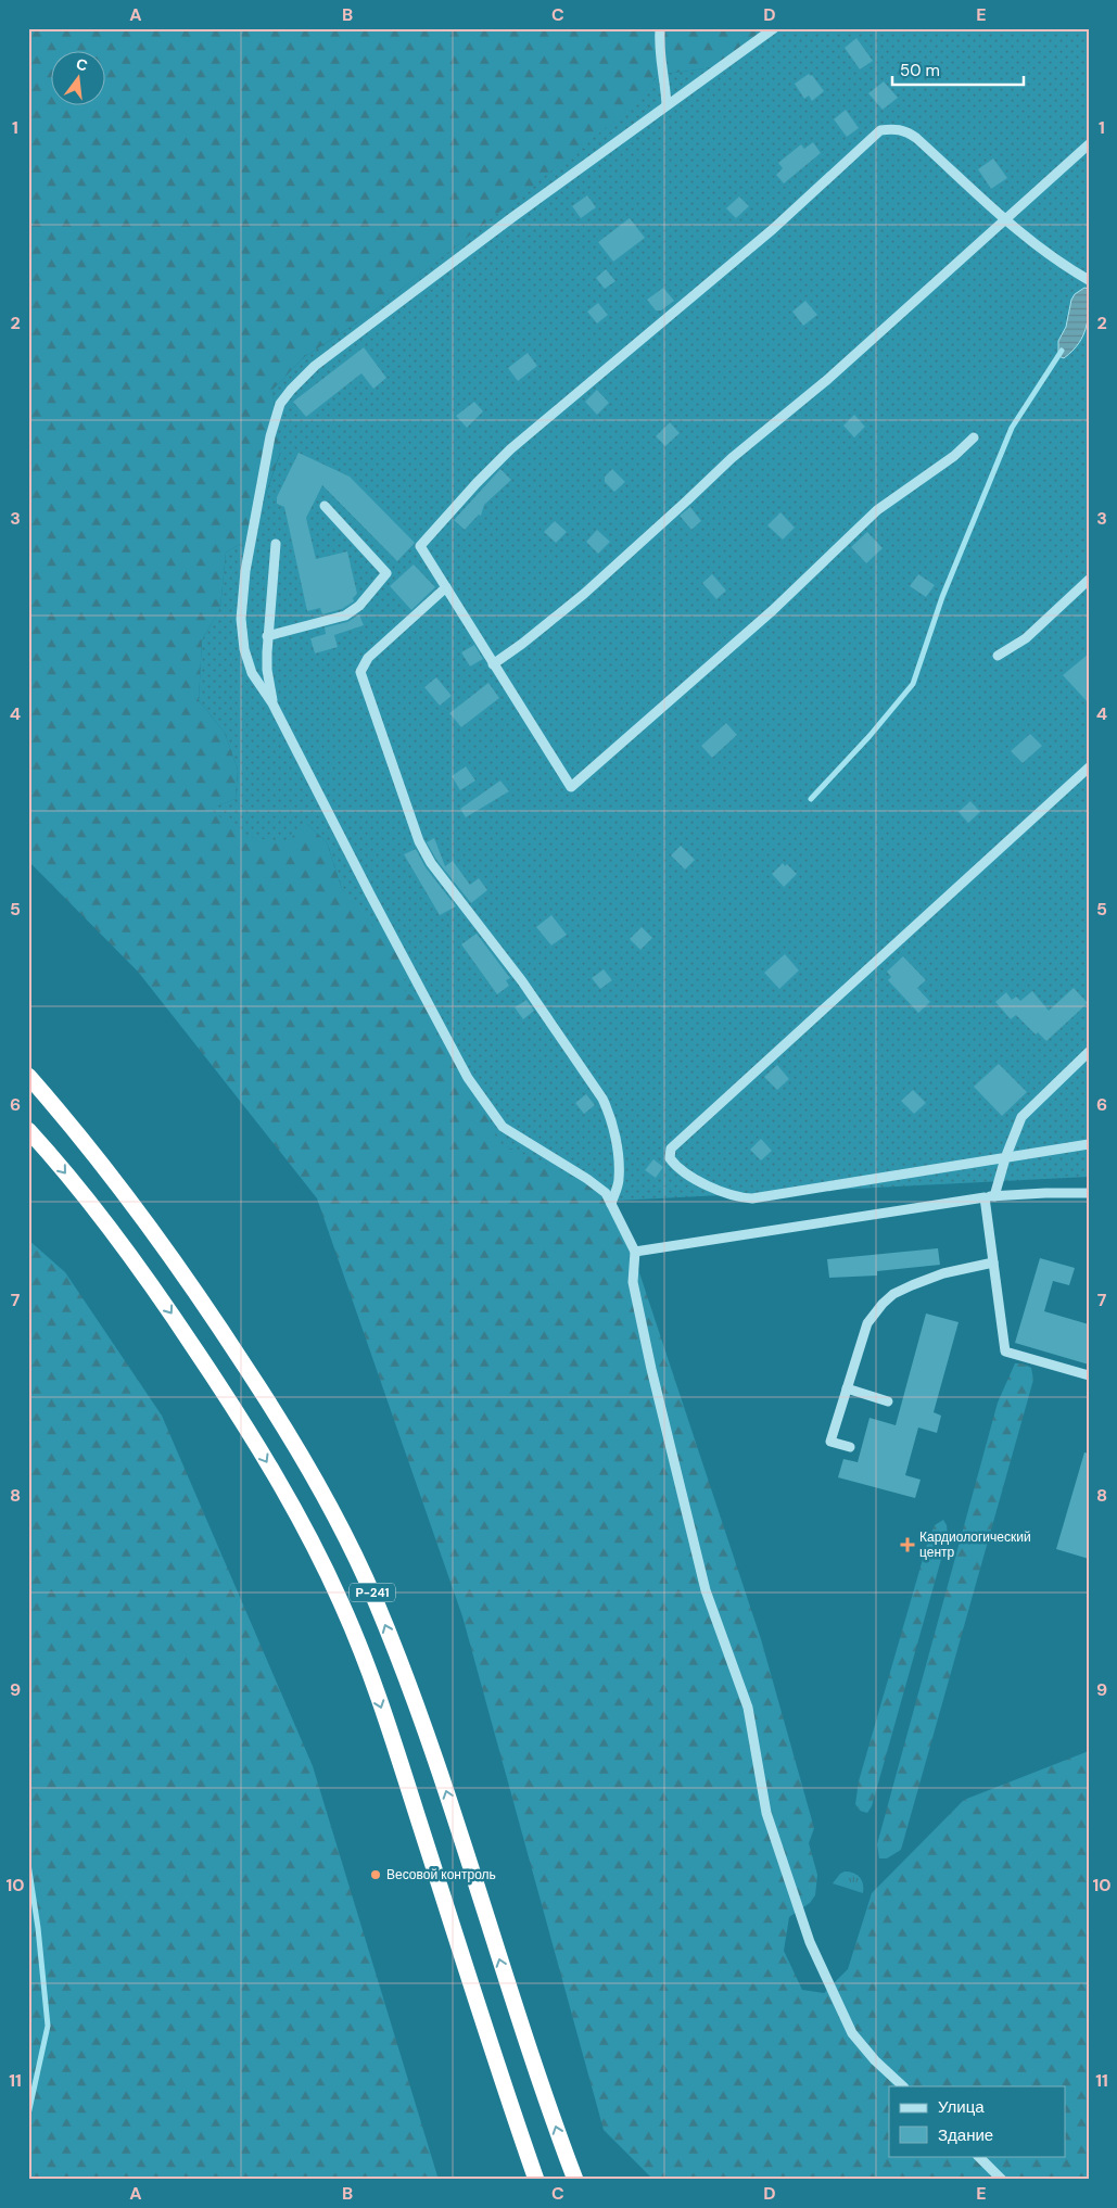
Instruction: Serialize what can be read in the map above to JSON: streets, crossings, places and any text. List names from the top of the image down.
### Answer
{
  "streets": {
    "highway": ["Р-241"]
  },
  "places": {
    "health": ["Кардиологический центр"],
    "other": ["Весовой контроль"]
  },
  "legend": ["Улица", "Здание"],
  "scale_bar": "50 m",
  "north": "top",
  "grid": {
    "columns": [
      "A",
      "B",
      "C",
      "D",
      "E"
    ],
    "rows": [
      "1",
      "2",
      "3",
      "4",
      "5",
      "6",
      "7",
      "8",
      "9",
      "10",
      "11"
    ]
  }
}
